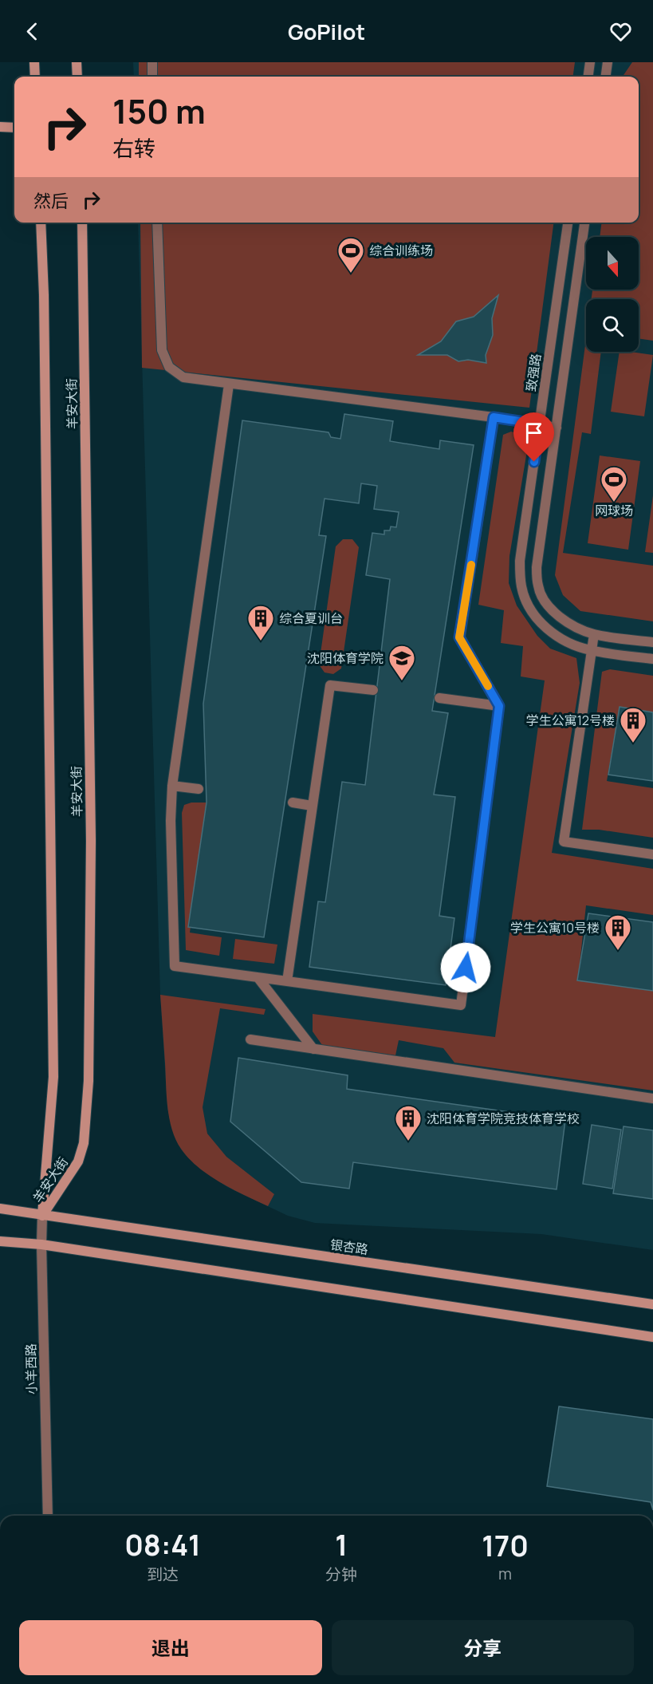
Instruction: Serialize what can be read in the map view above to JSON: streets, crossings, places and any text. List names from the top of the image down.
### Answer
{
  "streets": {
    "street": [
      "致强路",
      "羊安大街",
      "银杏路",
      "小羊西路"
    ]
  },
  "crossings": [
    ["羊安大街", "银杏路"],
    ["羊安大街", "小羊西路"],
    ["银杏路", "小羊西路"]
  ],
  "places": {
    "sports": ["综合训练场", "网球场"],
    "building": [
      "综合夏训台",
      "学生公寓12号楼",
      "学生公寓10号楼",
      "沈阳体育学院竞技体育学校"
    ],
    "school or university": ["沈阳体育学院"]
  },
  "north": "bottom",
  "page": {
    "header": "GoPilot",
    "turn": ["150 m", "右转"],
    "then": "然后",
    "eta": [
      "08:41",
      "到达",
      "1",
      "分钟",
      "170",
      "m"
    ],
    "buttons": ["退出", "分享"]
  }
}
